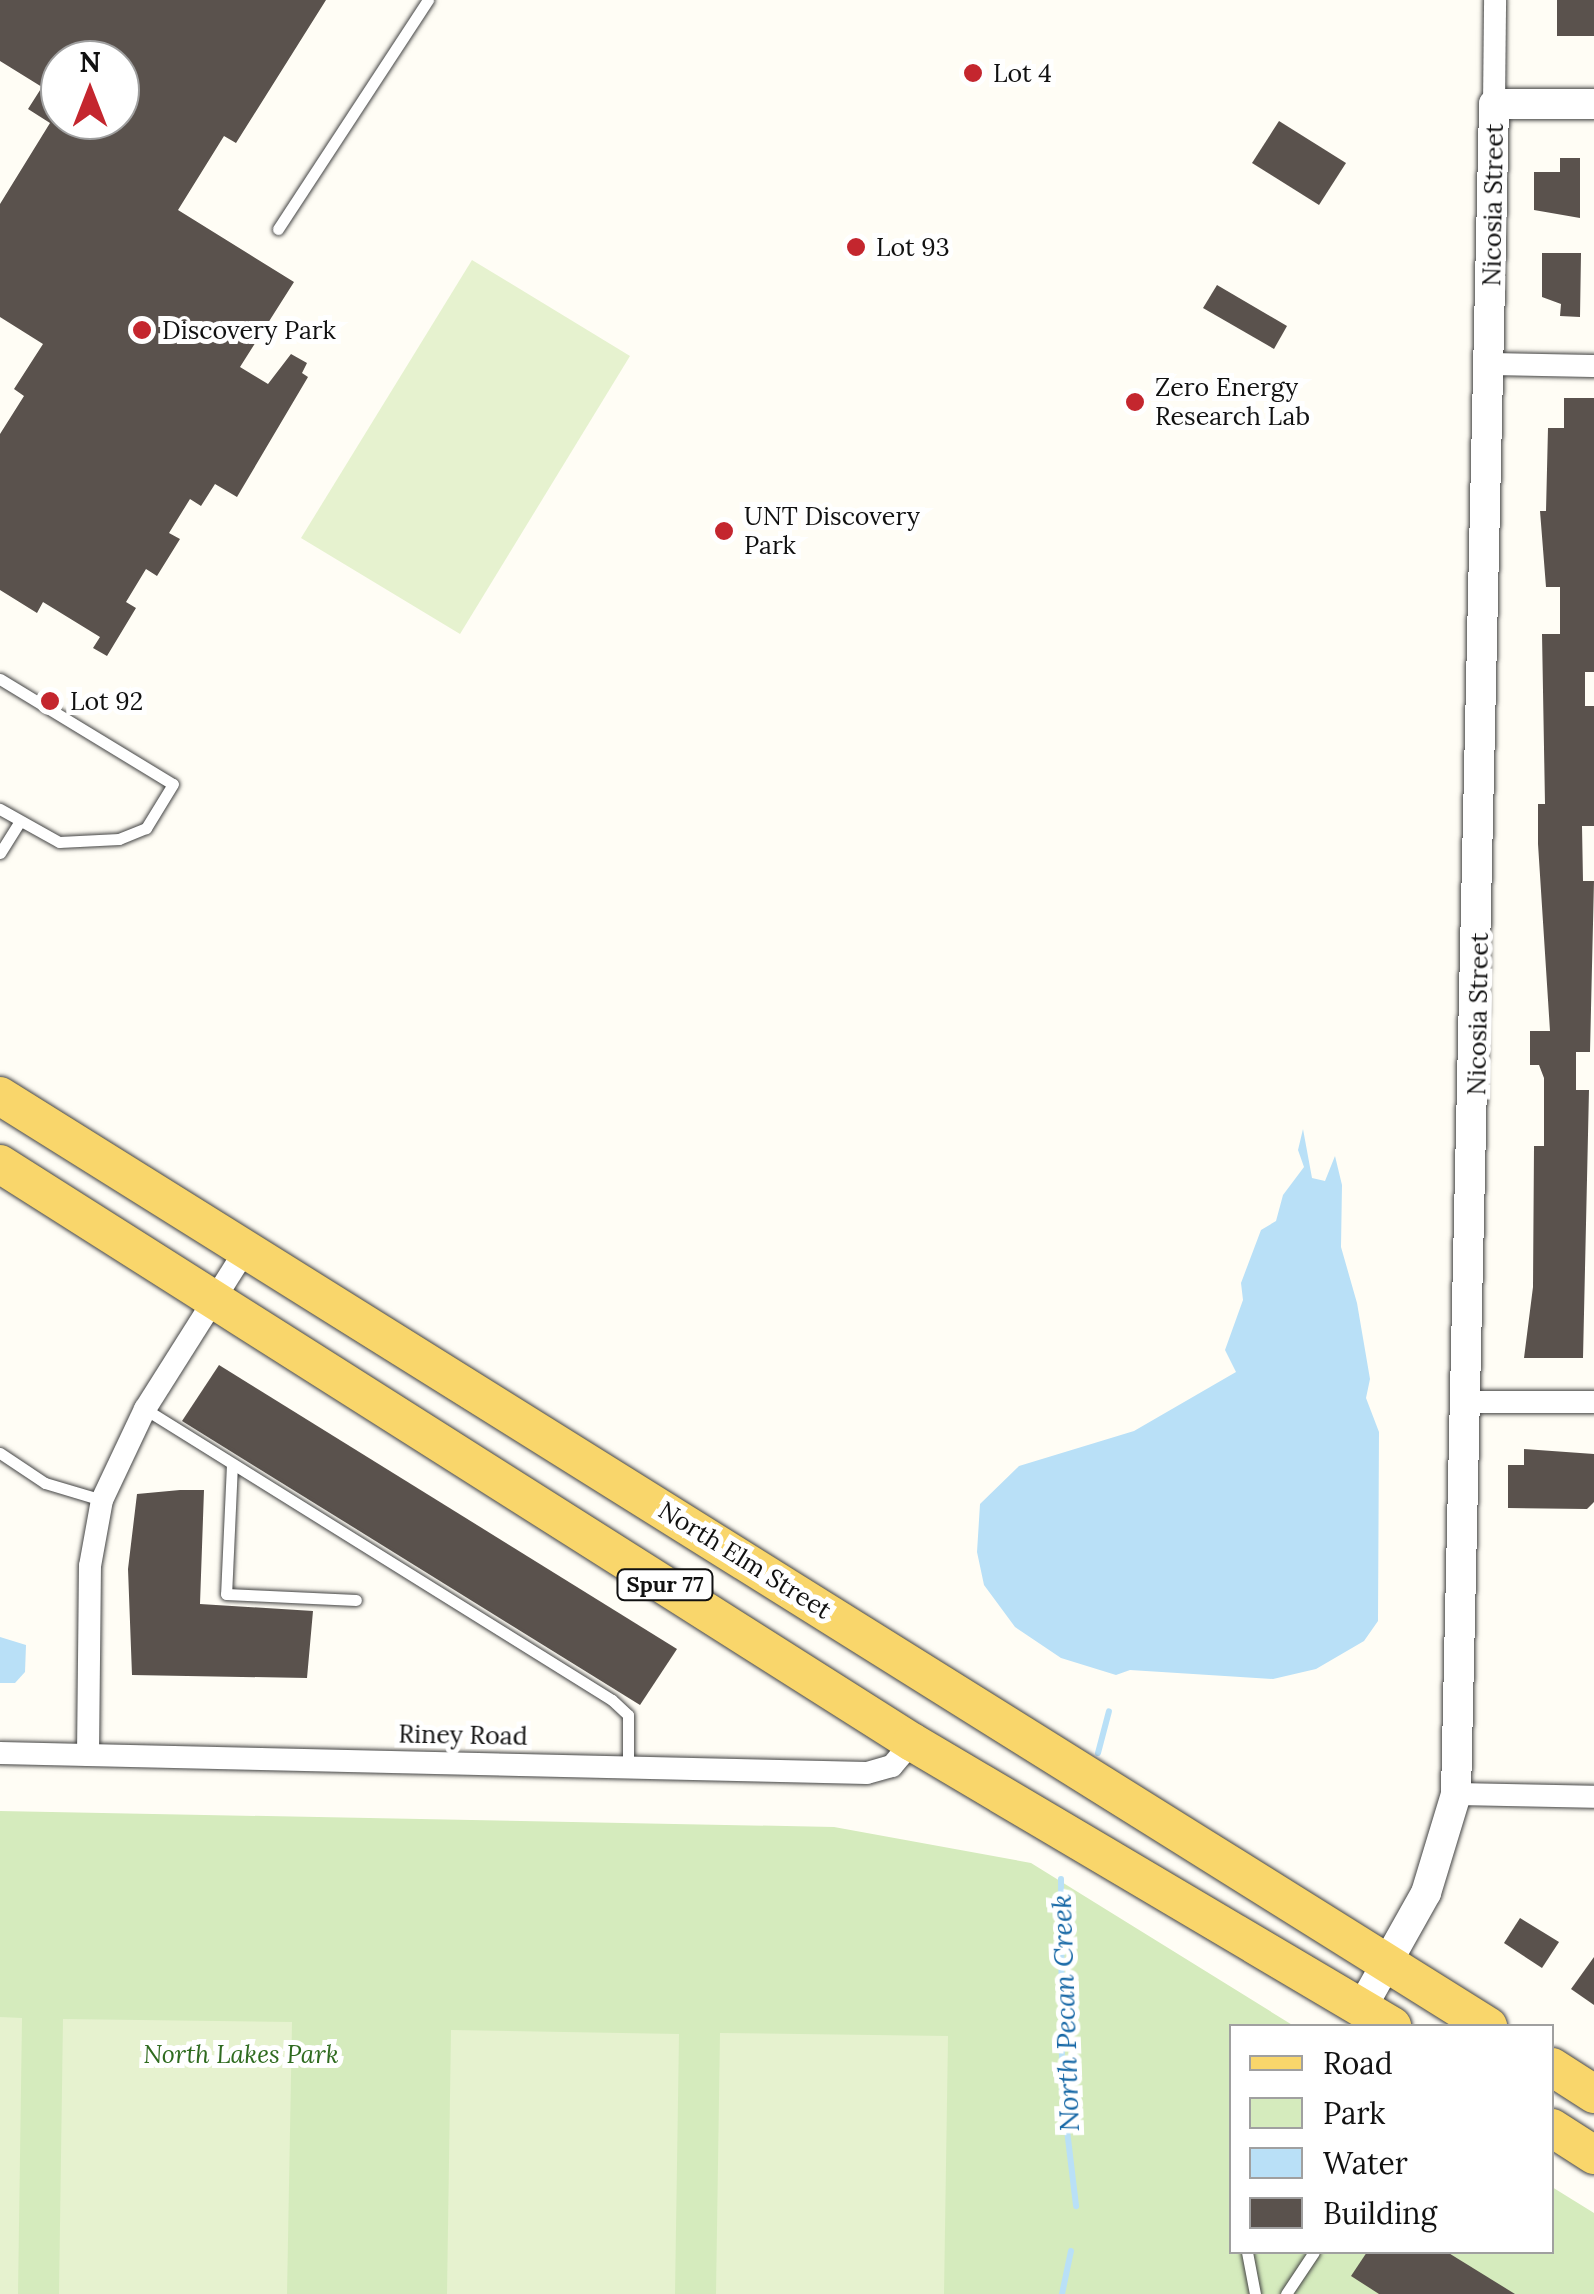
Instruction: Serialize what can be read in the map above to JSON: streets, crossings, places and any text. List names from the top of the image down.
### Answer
{
  "streets": {
    "main road": ["North Elm Street", "Spur 77"],
    "street": ["Nicosia Street", "Riney Road"]
  },
  "crossings": [
    ["Nicosia Street", "North Elm Street"],
    ["Nicosia Street", "Spur 77"],
    ["Spur 77", "Riney Road"]
  ],
  "water": ["North Pecan Creek"],
  "parks": ["North Lakes Park"],
  "places": [
    "Lot 4",
    "Lot 93",
    "Discovery Park",
    "Zero Energy Research Lab",
    "UNT Discovery Park",
    "Lot 92"
  ],
  "legend": [
    "Road",
    "Park",
    "Water",
    "Building"
  ],
  "north": "top"
}
